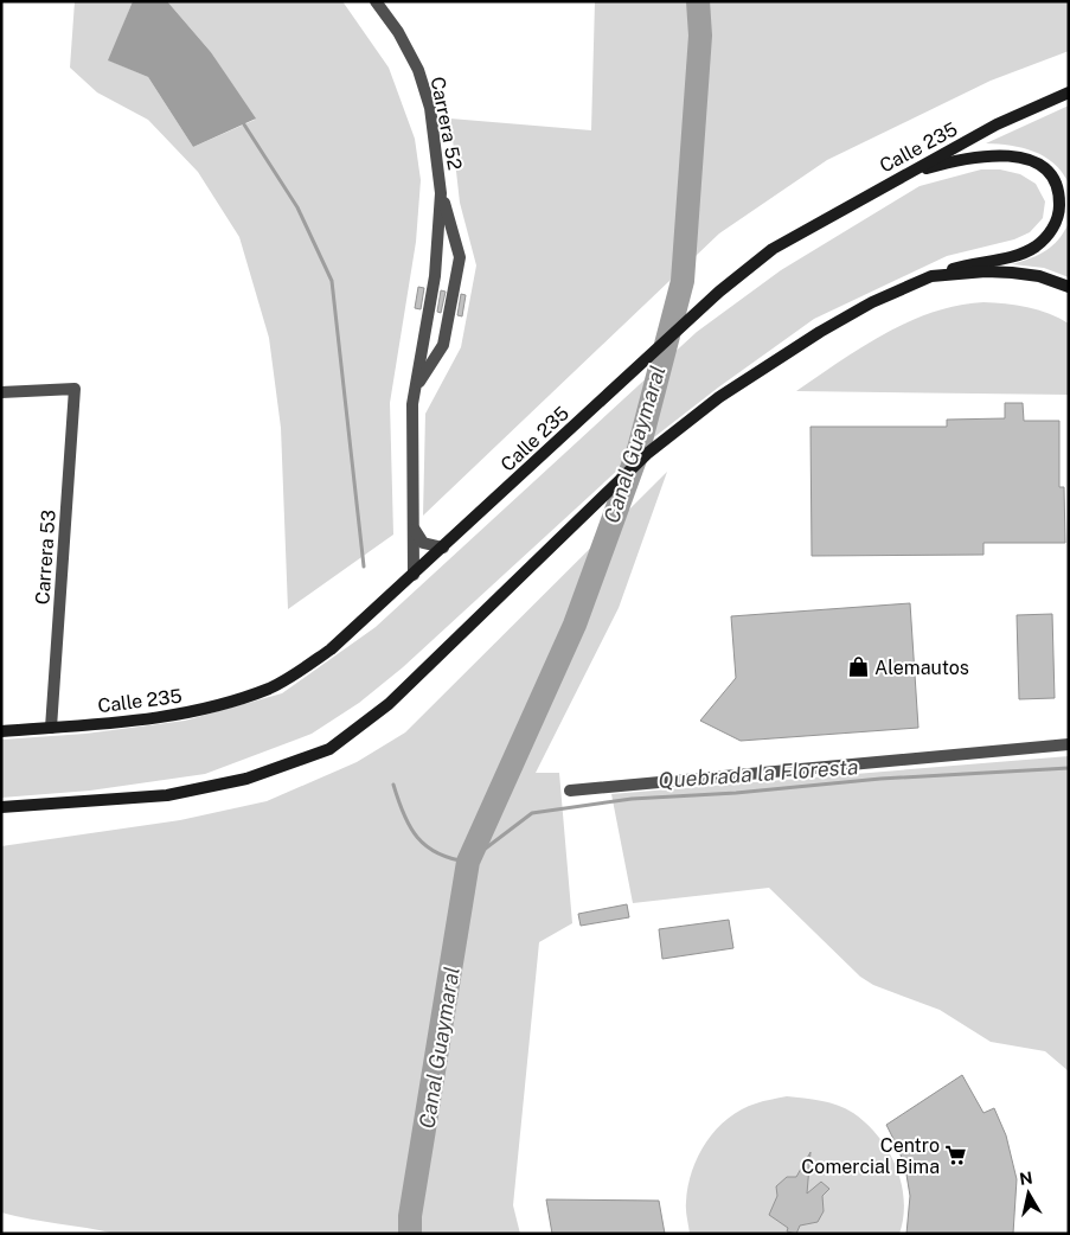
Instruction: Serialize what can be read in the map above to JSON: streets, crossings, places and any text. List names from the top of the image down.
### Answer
{
  "streets": {
    "main road": ["Calle 235"],
    "street": ["Carrera 52", "Carrera 53"]
  },
  "crossings": [
    ["Carrera 52", "Calle 235"],
    ["Calle 235", "Carrera 53"]
  ],
  "water": ["Canal Guaymaral", "Quebrada la Floresta"],
  "places": {
    "shop": ["Alemautos"],
    "supermarket": ["Centro Comercial Bima"]
  },
  "north": "top"
}
